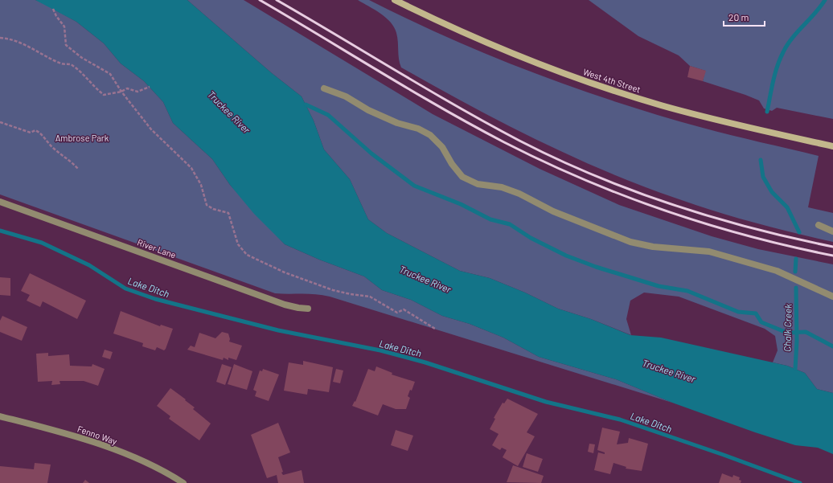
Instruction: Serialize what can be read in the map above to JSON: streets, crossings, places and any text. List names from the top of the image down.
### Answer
{
  "streets": {
    "main road": ["West 4th Street"],
    "street": ["River Lane", "Fenno Way"]
  },
  "water": ["Truckee River", "Lake Ditch", "Chalk Creek"],
  "parks": ["Ambrose Park"],
  "scale_bar": "20 m"
}
